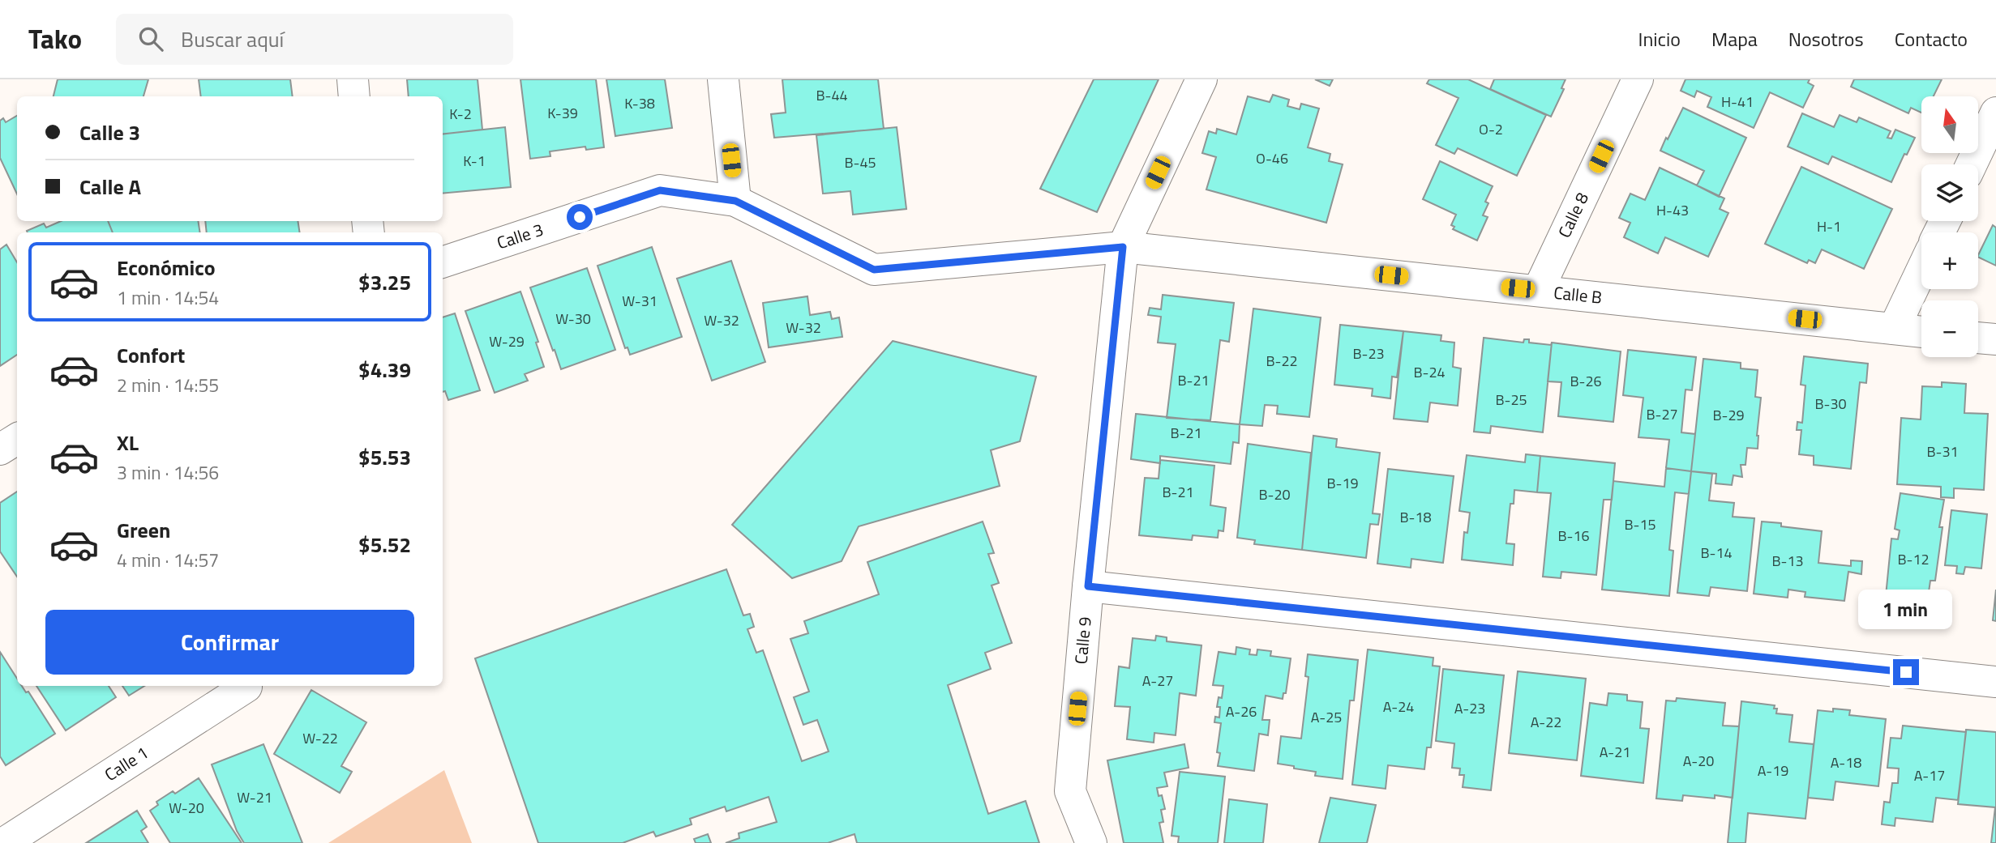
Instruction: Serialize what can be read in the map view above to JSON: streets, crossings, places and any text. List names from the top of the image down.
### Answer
{
  "streets": {
    "street": [
      "Calle 8",
      "Calle 3",
      "Calle B",
      "Calle 9",
      "Calle 1"
    ]
  },
  "crossings": [
    ["Calle 8", "Calle B"],
    ["Calle 3", "Calle B"],
    ["Calle 3", "Calle 9"],
    ["Calle B", "Calle 9"]
  ],
  "house_numbers": [
    "B-44",
    "H-41",
    "K-38",
    "K-39",
    "K-2",
    "O-2",
    "O-46",
    "K-1",
    "B-45",
    "H-43",
    "H-1",
    "W-31",
    "W-30",
    "W-32",
    "W-32",
    "W-29",
    "B-23",
    "B-22",
    "B-24",
    "B-21",
    "B-26",
    "B-25",
    "B-30",
    "B-27",
    "B-29",
    "B-21",
    "B-31",
    "B-19",
    "B-21",
    "B-20",
    "B-18",
    "B-15",
    "B-16",
    "B-14",
    "B-12",
    "B-13",
    "A-27",
    "A-24",
    "A-23",
    "A-26",
    "A-25",
    "A-22",
    "W-22",
    "A-21",
    "A-20",
    "A-18",
    "A-19",
    "A-17",
    "W-21",
    "W-20"
  ],
  "north": "top",
  "page": {
    "header": "Tako",
    "search": "Buscar aquí",
    "nav": [
      "Inicio",
      "Mapa",
      "Nosotros",
      "Contacto"
    ],
    "map_buttons": ["+", "−"],
    "banner": ["Calle 3", "Calle A"],
    "list": [
      {
        "name": "Económico",
        "note": "1 min · 14:54",
        "value": "$3.25"
      },
      {
        "name": "Confort",
        "note": "2 min · 14:55",
        "value": "$4.39"
      },
      {
        "name": "XL",
        "note": "3 min · 14:56",
        "value": "$5.53"
      },
      {
        "name": "Green",
        "note": "4 min · 14:57",
        "value": "$5.52"
      }
    ],
    "bubble": "1 min",
    "buttons": "Confirmar"
  }
}
